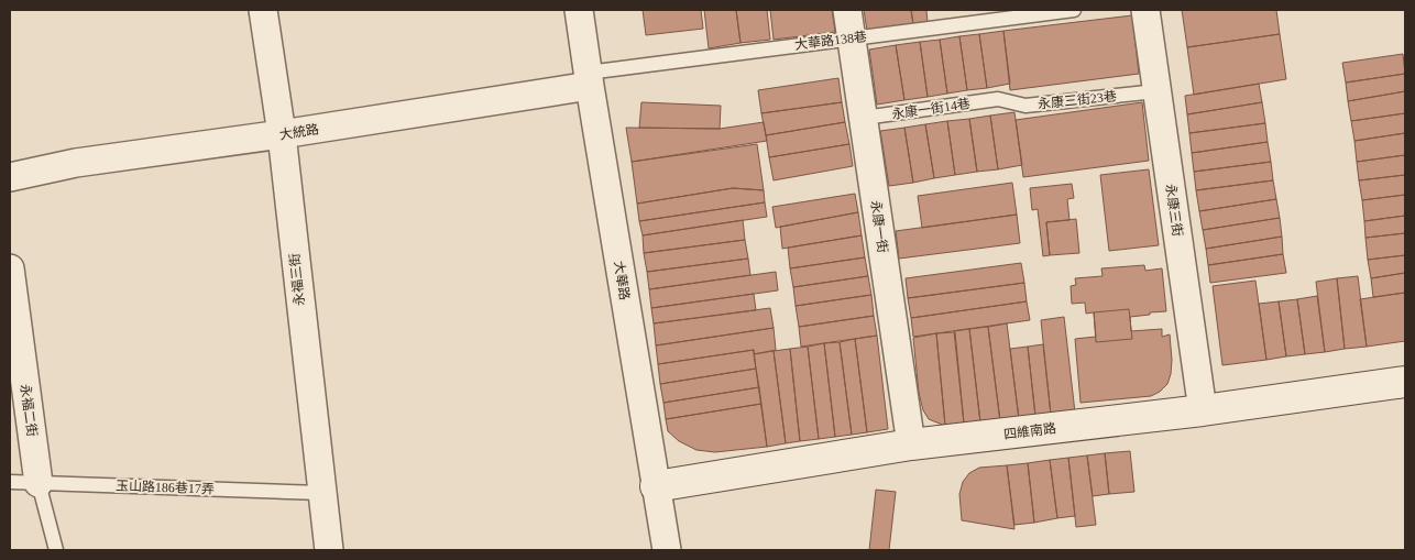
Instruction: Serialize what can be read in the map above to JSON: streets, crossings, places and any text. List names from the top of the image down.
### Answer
{
  "streets": {
    "street": [
      "大統路",
      "永康三街",
      "永康一街",
      "永福三街",
      "大華路",
      "永福二街",
      "四維南路"
    ],
    "lane": [
      "大華路138巷",
      "永康三街23巷",
      "永康一街14巷",
      "玉山路186巷17弄"
    ]
  },
  "crossings": [
    ["大華路138巷", "大統路"],
    ["大華路138巷", "永康一街"],
    ["大華路138巷", "大華路"],
    ["永康三街23巷", "永康一街14巷"],
    ["永康三街23巷", "永康三街"],
    ["永康一街14巷", "永康一街"],
    ["大統路", "永福三街"],
    ["大統路", "大華路"],
    ["永康三街", "四維南路"],
    ["永康一街", "四維南路"],
    ["永福三街", "玉山路186巷17弄"],
    ["大華路", "四維南路"],
    ["永福二街", "玉山路186巷17弄"]
  ]
}
